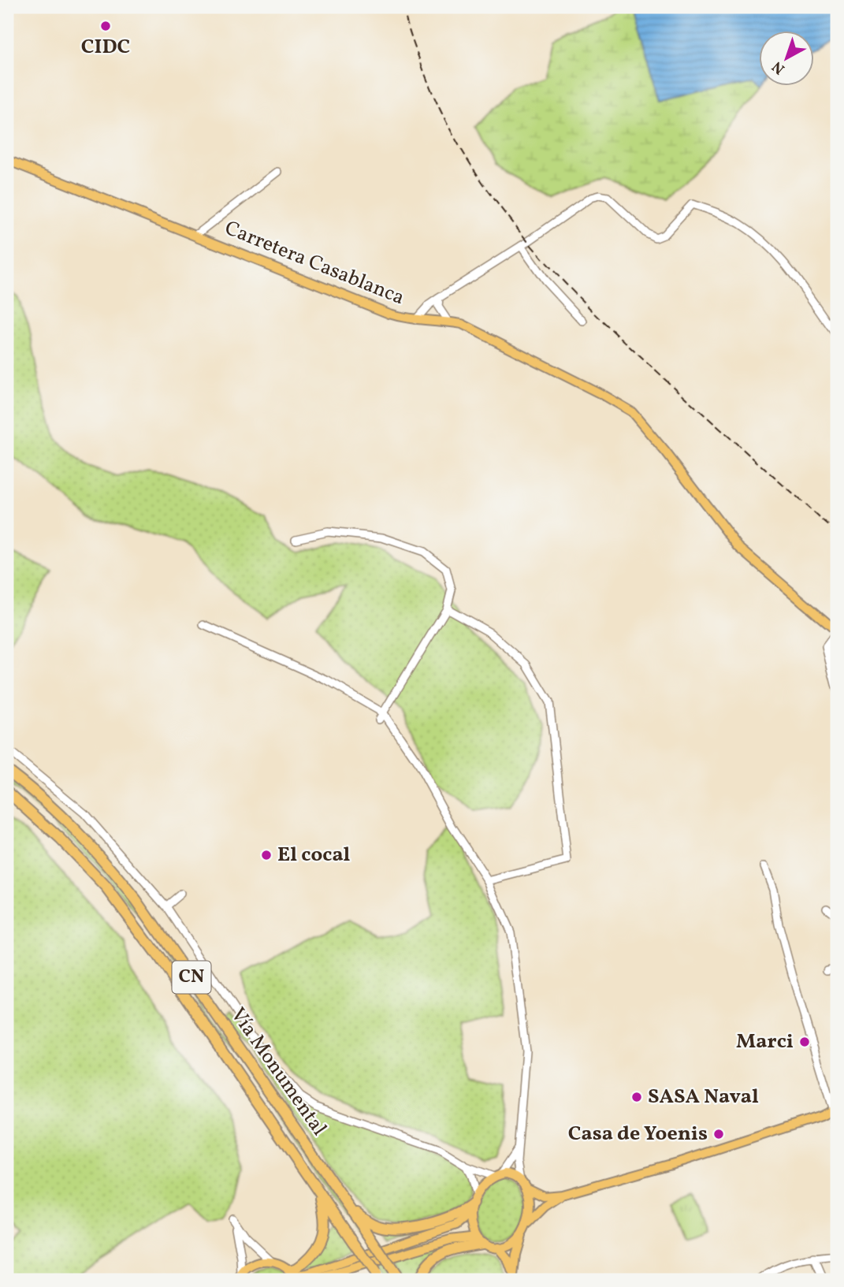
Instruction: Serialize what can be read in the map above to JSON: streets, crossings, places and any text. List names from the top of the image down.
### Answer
{
  "streets": {
    "highway": ["CN", "Vía Monumental"],
    "main road": ["Carretera Casablanca"]
  },
  "places": [
    "CIDC",
    "El cocal",
    "Marci",
    "SASA Naval",
    "Casa de Yoenis"
  ],
  "north": "bottom left"
}
